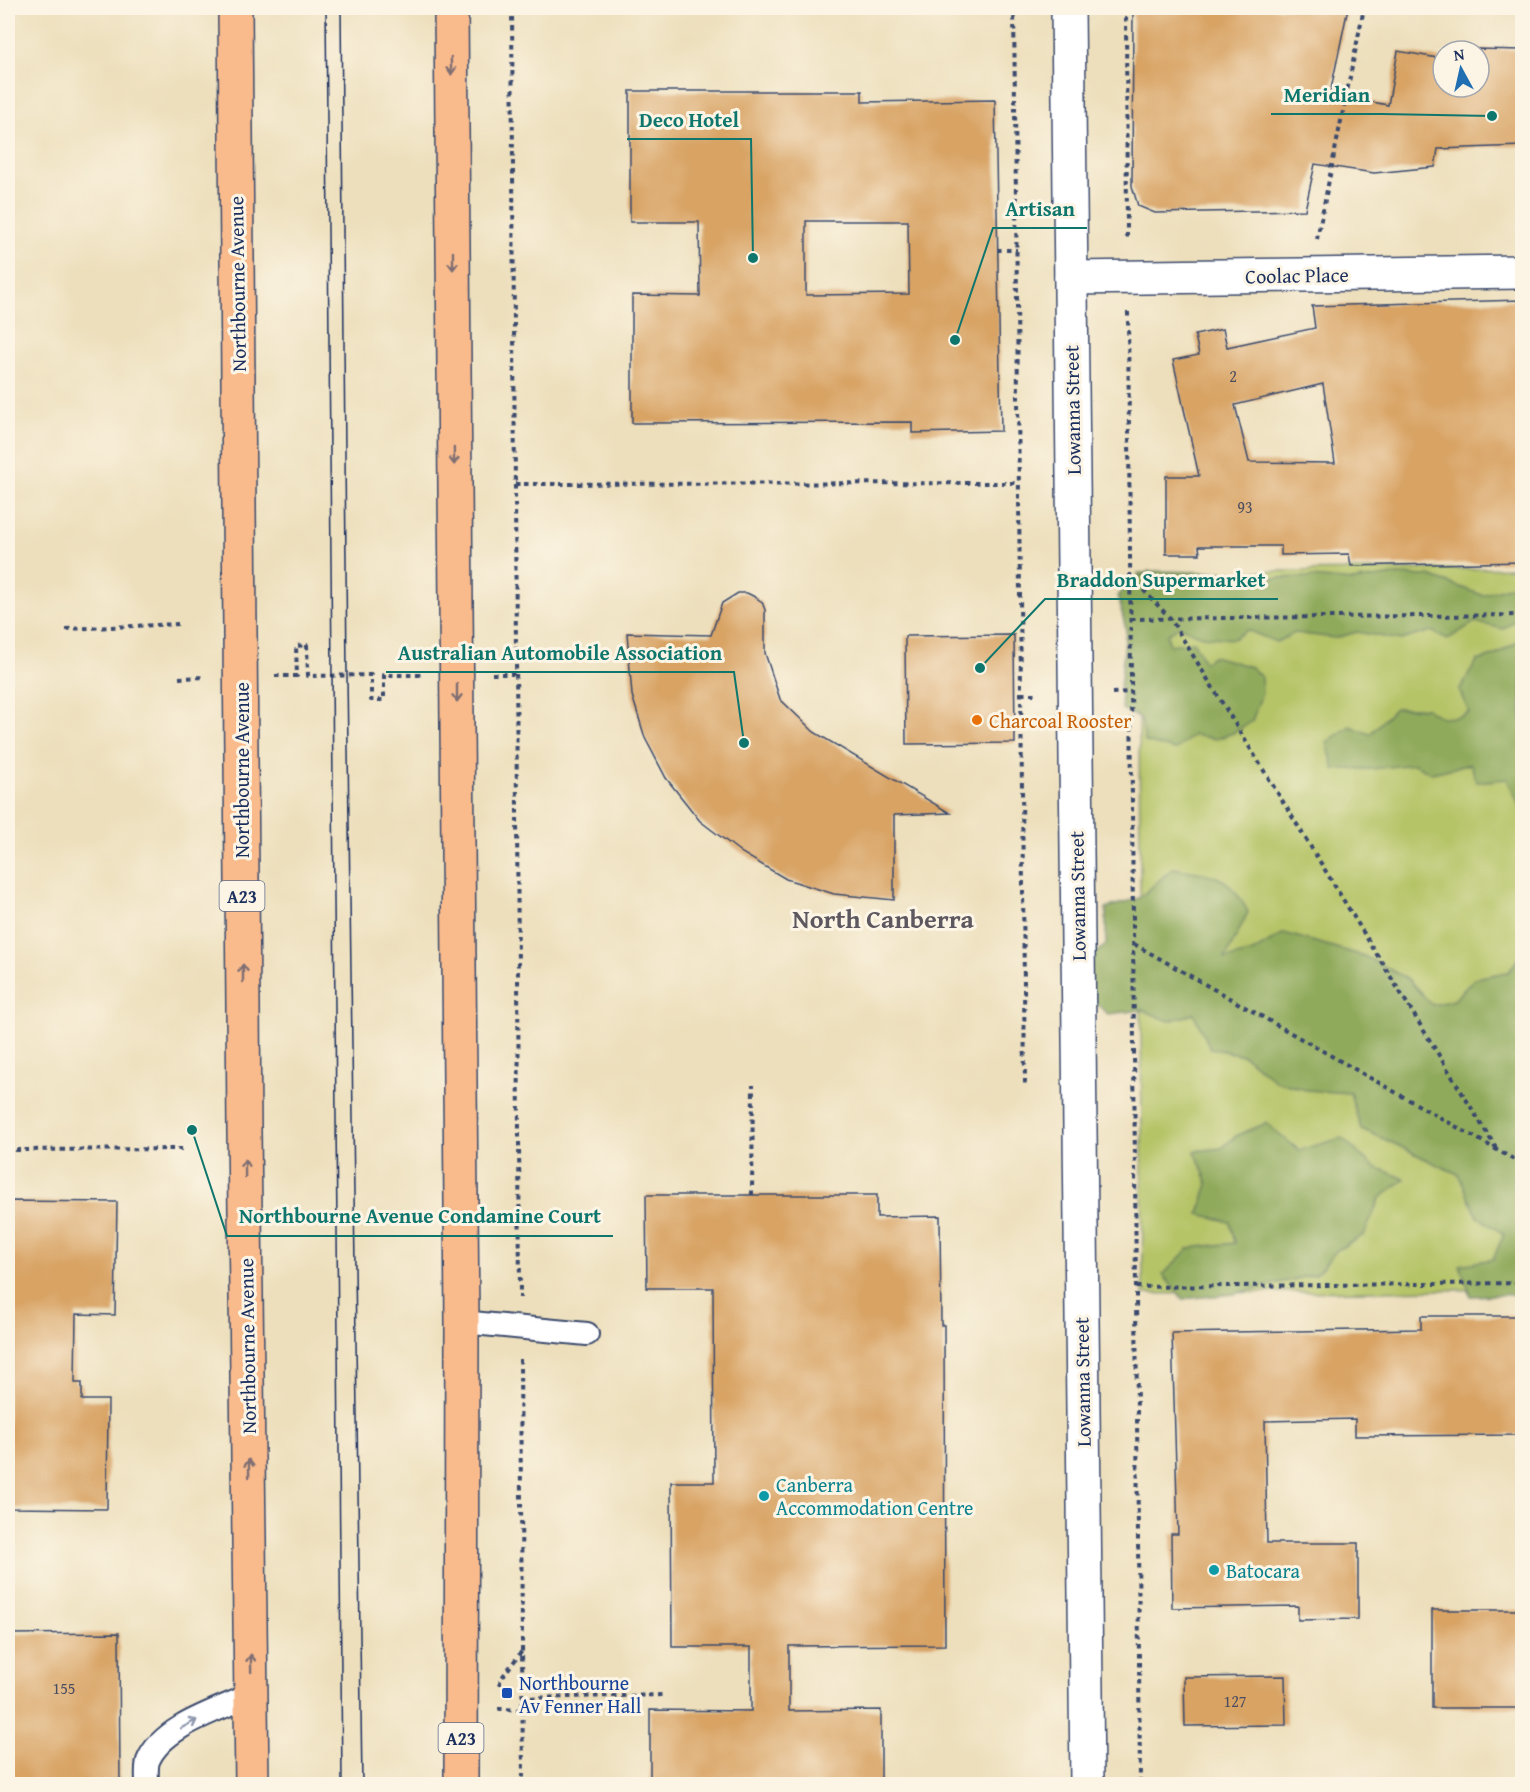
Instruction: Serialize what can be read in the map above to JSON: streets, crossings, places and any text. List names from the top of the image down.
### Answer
{
  "streets": {
    "highway": ["Northbourne Avenue", "A23"],
    "street": ["Coolac Place", "Lowanna Street"]
  },
  "crossings": [
    ["Coolac Place", "Lowanna Street"]
  ],
  "districts": ["North Canberra"],
  "places": {
    "other": [
      "Meridian",
      "Deco Hotel",
      "Artisan",
      "Braddon Supermarket",
      "Charcoal Rooster",
      "Australian Automobile Association",
      "Northbourne Avenue Condamine Court",
      "Canberra Accommodation Centre",
      "Batocara"
    ],
    "transit": ["Northbourne Av Fenner Hall"]
  },
  "house_numbers": [
    "2",
    "93",
    "155",
    "127"
  ],
  "north": "top"
}
